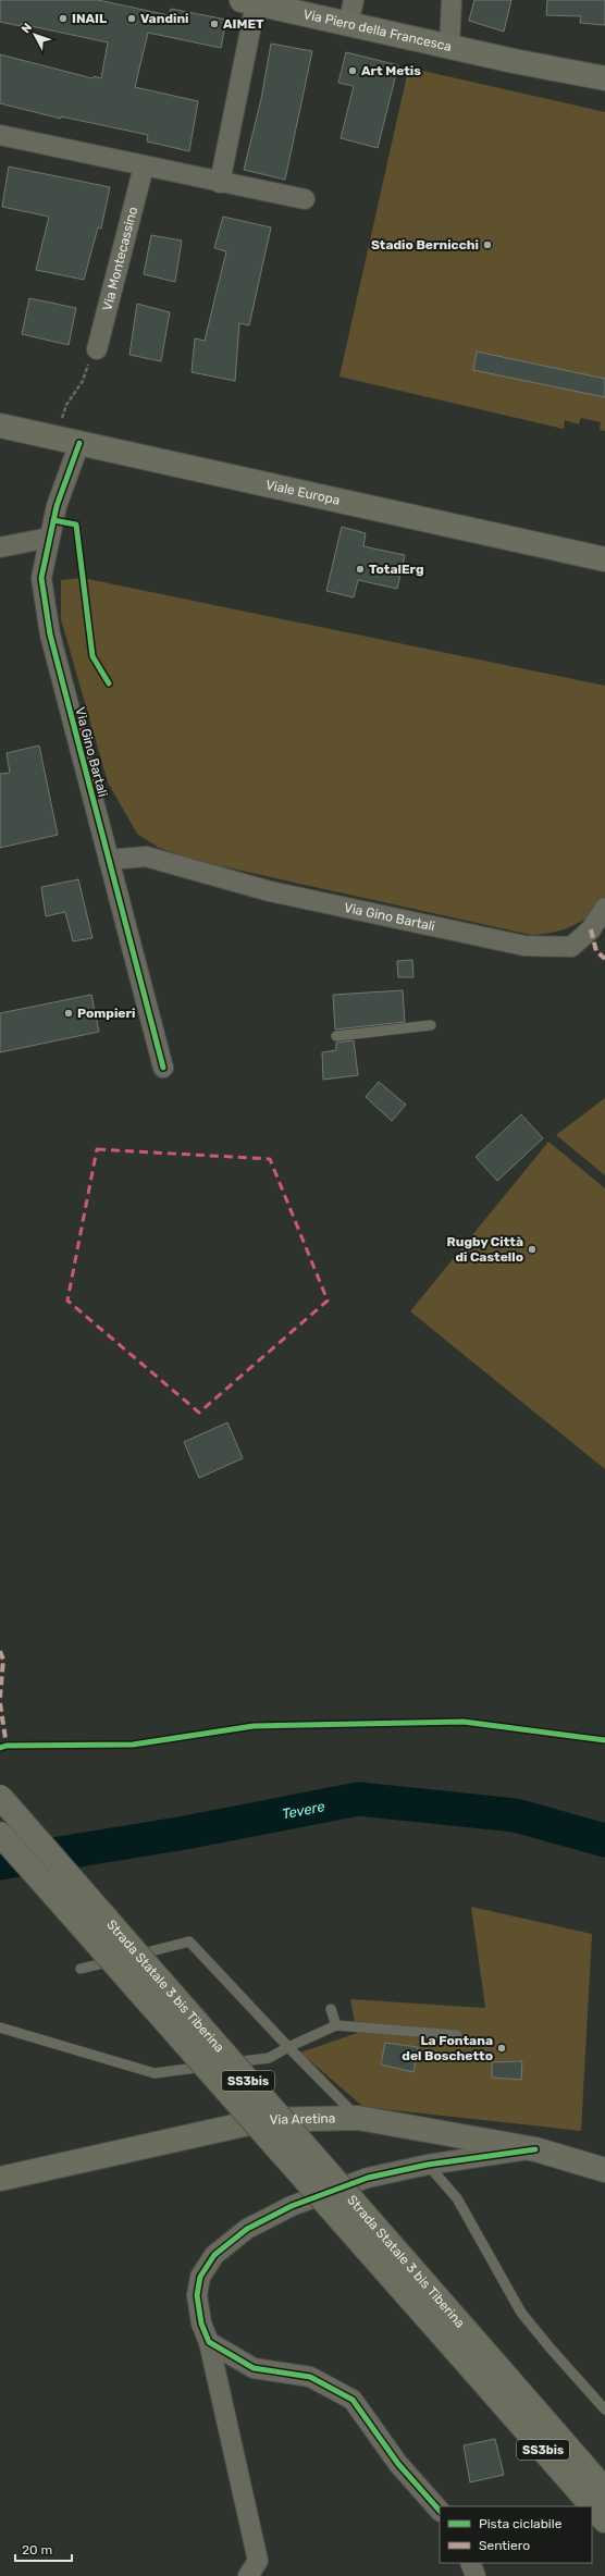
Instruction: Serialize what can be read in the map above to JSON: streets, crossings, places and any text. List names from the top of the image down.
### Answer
{
  "streets": {
    "highway": ["Strada Statale 3 bis Tiberina", "SS3bis"],
    "main road": ["Via Piero della Francesca", "Viale Europa", "Via Aretina"],
    "street": ["Via Montecassino", "Via Gino Bartali"]
  },
  "crossings": [
    ["Viale Europa", "Via Gino Bartali"]
  ],
  "water": ["Tevere"],
  "places": [
    "INAIL",
    "Vandini",
    "AIMET",
    "Art Metis",
    "Stadio Bernicchi",
    "TotalErg",
    "Pompieri",
    "Rugby Città di Castello",
    "La Fontana del Boschetto"
  ],
  "legend": ["Pista ciclabile", "Sentiero"],
  "scale_bar": "20 m",
  "north": "top left"
}
